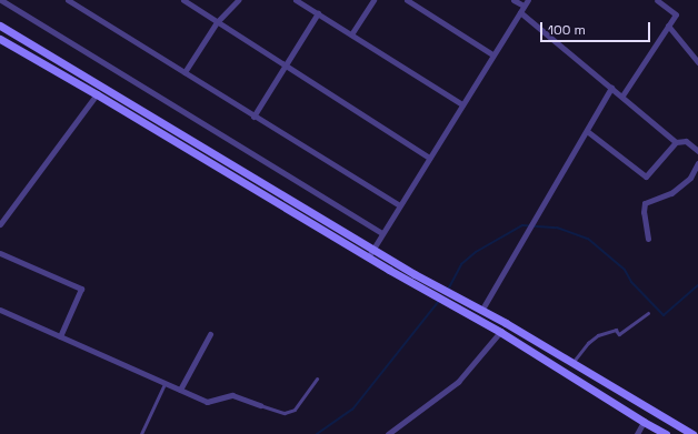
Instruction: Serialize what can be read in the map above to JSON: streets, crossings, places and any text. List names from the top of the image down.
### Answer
{
  "scale_bar": "100 m"
}
